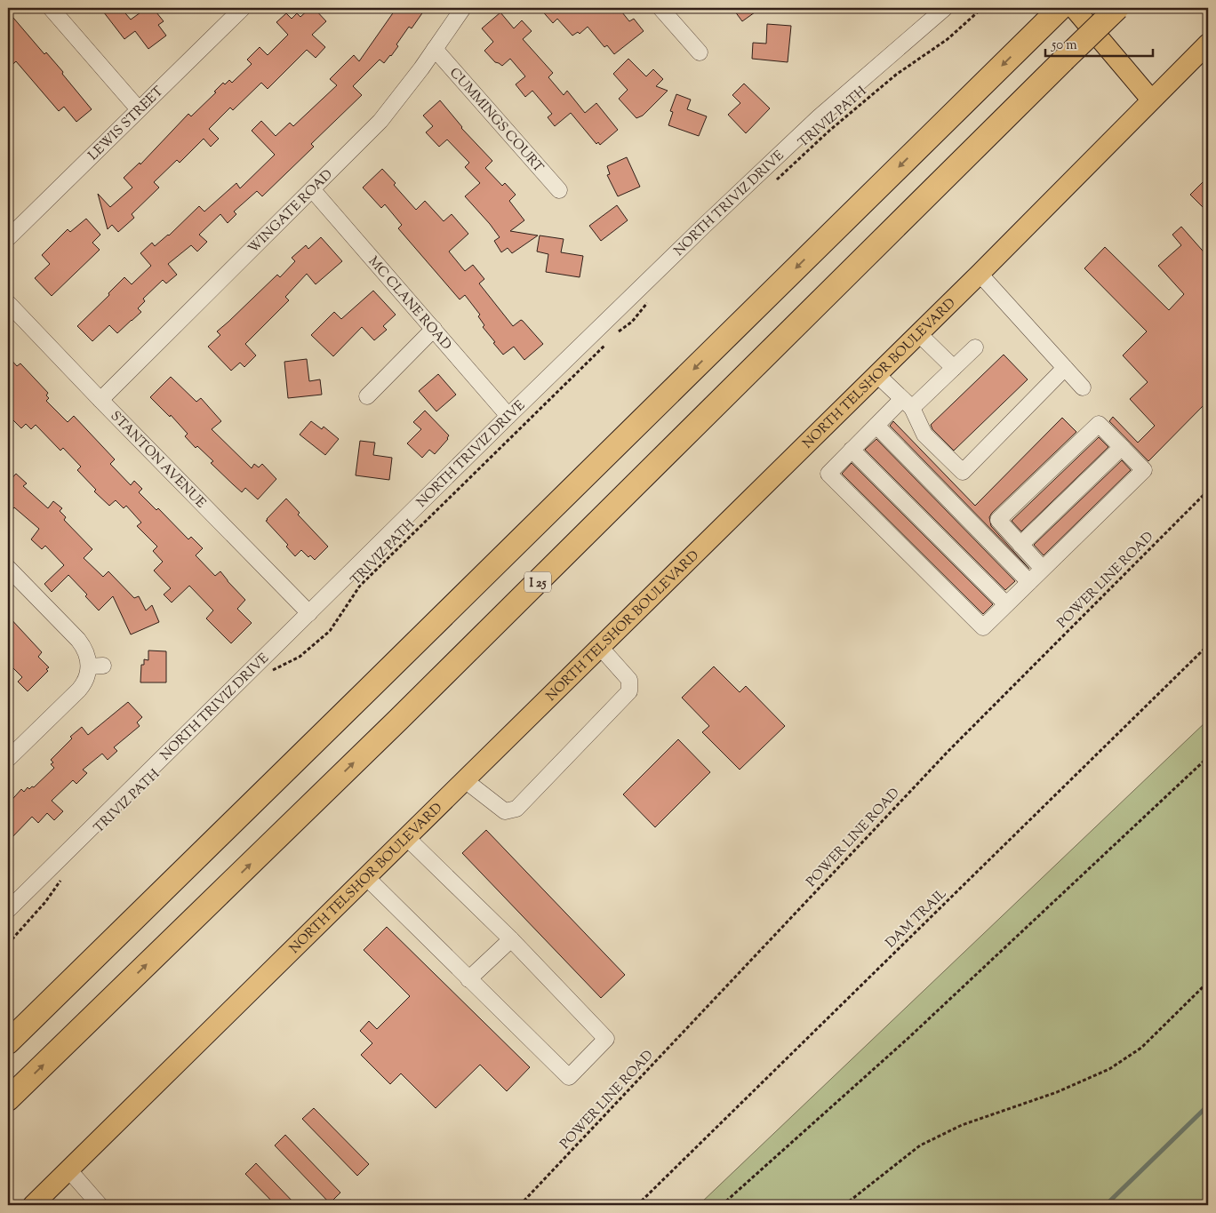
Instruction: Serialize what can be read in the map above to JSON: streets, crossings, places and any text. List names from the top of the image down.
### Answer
{
  "streets": {
    "highway": ["I 25"],
    "main road": ["NORTH TELSHOR BOULEVARD"],
    "street": [
      "CUMMINGS COURT",
      "LEWIS STREET",
      "NORTH TRIVIZ DRIVE",
      "WINGATE ROAD",
      "MC CLANE ROAD",
      "STANTON AVENUE"
    ],
    "path": ["TRIVIZ PATH", "POWER LINE ROAD", "DAM TRAIL"]
  },
  "crossings": [
    ["CUMMINGS COURT", "WINGATE ROAD"],
    ["NORTH TRIVIZ DRIVE", "MC CLANE ROAD"],
    ["NORTH TRIVIZ DRIVE", "STANTON AVENUE"],
    ["WINGATE ROAD", "MC CLANE ROAD"],
    ["WINGATE ROAD", "STANTON AVENUE"]
  ],
  "scale_bar": "50 m"
}
